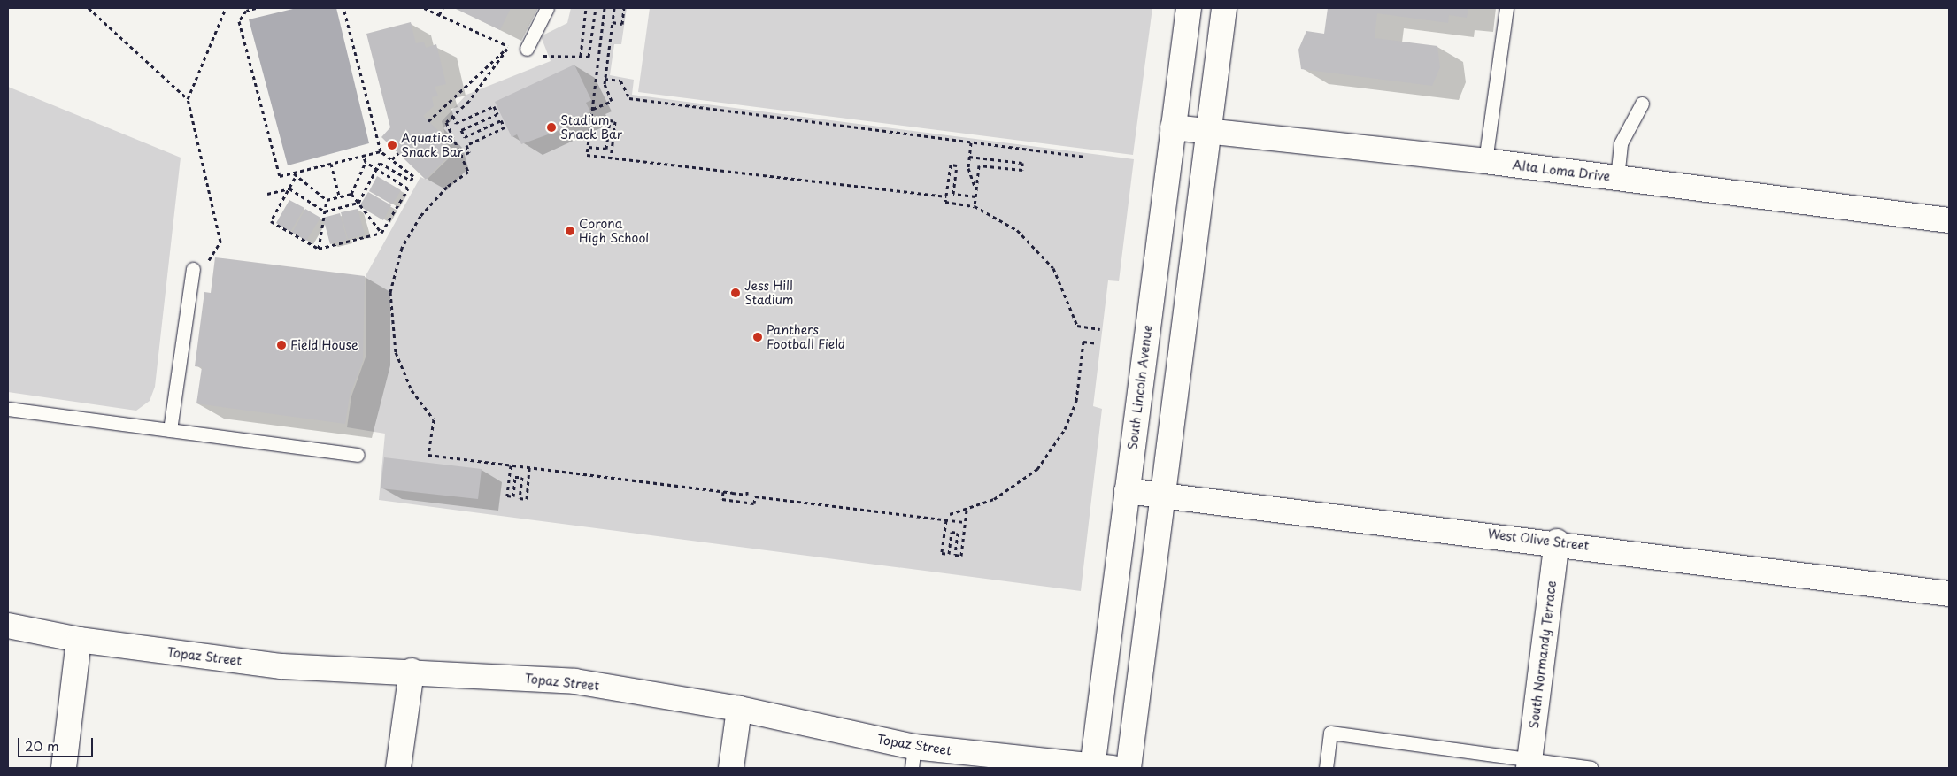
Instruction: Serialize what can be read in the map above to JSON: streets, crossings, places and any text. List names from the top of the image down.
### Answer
{
  "streets": {
    "street": [
      "Alta Loma Drive",
      "South Lincoln Avenue",
      "West Olive Street",
      "South Normandy Terrace",
      "Topaz Street"
    ]
  },
  "crossings": [
    ["Alta Loma Drive", "South Lincoln Avenue"],
    ["South Lincoln Avenue", "West Olive Street"],
    ["South Lincoln Avenue", "Topaz Street"],
    ["West Olive Street", "South Normandy Terrace"]
  ],
  "places": [
    "Stadium Snack Bar",
    "Aquatics Snack Bar",
    "Corona High School",
    "Jess Hill Stadium",
    "Panthers Football Field",
    "Field House"
  ],
  "scale_bar": "20 m"
}
